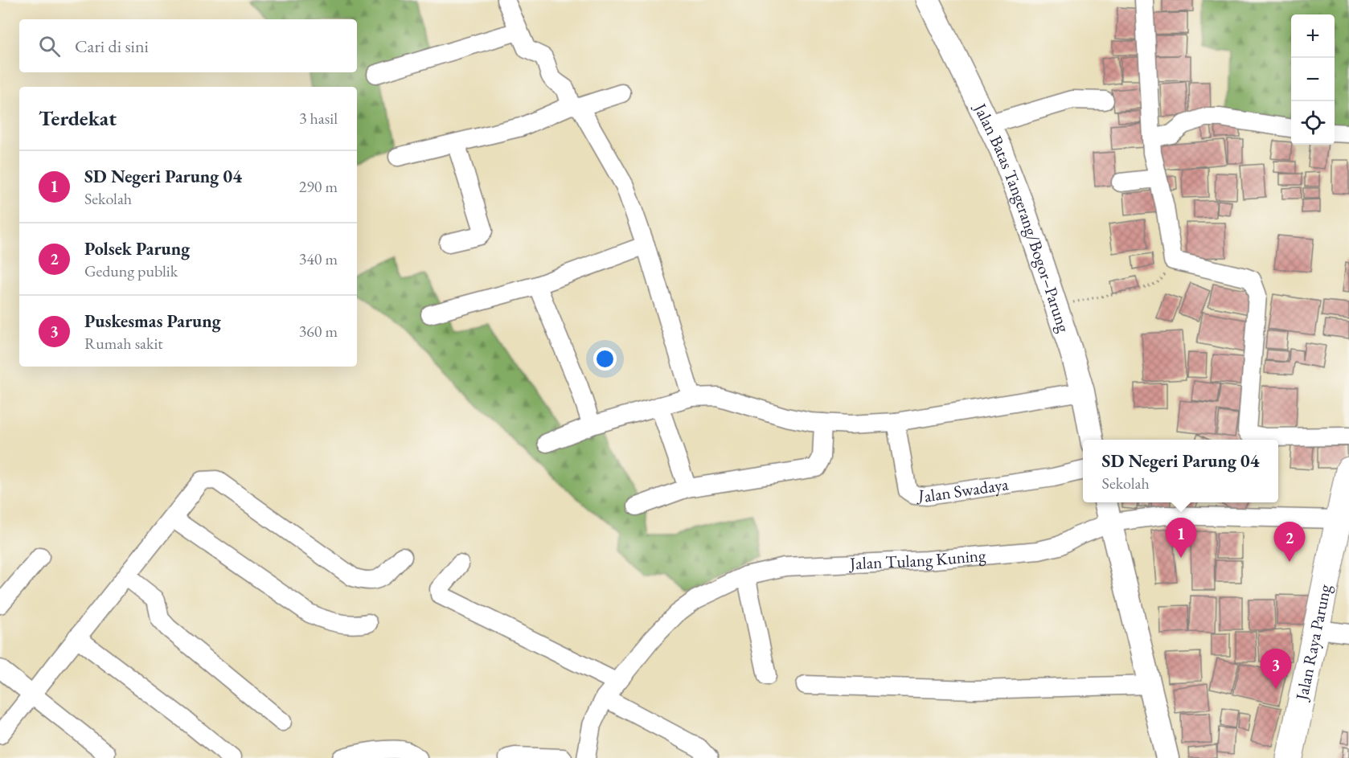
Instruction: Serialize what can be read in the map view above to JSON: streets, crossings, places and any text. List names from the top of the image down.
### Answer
{
  "streets": {
    "highway": ["Jalan Raya Parung"],
    "main road": ["Jalan Batas Tangerang/Bogor–Parung"],
    "street": ["Jalan Swadaya", "Jalan Tulang Kuning"]
  },
  "crossings": [
    ["Jalan Tulang Kuning", "Jalan Raya Parung"]
  ],
  "page": {
    "map_buttons": ["+", "−"],
    "search": "Cari di sini",
    "heading": ["Terdekat", "3 hasil"],
    "list": [
      {
        "mark": "1",
        "name": "SD Negeri Parung 04",
        "note": "Sekolah",
        "value": "290 m"
      },
      {
        "mark": "2",
        "name": "Polsek Parung",
        "note": "Gedung publik",
        "value": "340 m"
      },
      {
        "mark": "3",
        "name": "Puskesmas Parung",
        "note": "Rumah sakit",
        "value": "360 m"
      }
    ],
    "popup": ["SD Negeri Parung 04", "Sekolah"],
    "pins": ["1", "2", "3"]
  }
}
